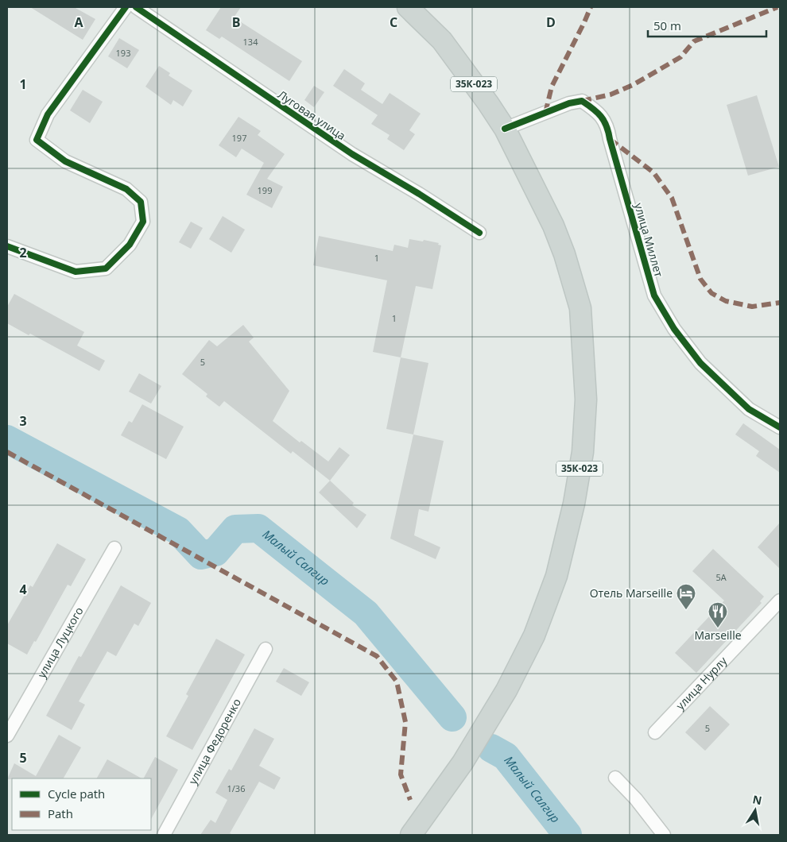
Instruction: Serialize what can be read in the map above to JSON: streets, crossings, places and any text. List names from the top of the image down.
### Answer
{
  "streets": {
    "main road": ["35К-023"],
    "street": [
      "Луговая улица",
      "улица Миллет",
      "улица Луцкого",
      "улица Нурлу",
      "улица Федоренко"
    ]
  },
  "crossings": [
    ["35К-023", "улица Миллет"]
  ],
  "water": ["Малый Салгир"],
  "places": {
    "hotel": ["Отель Marseille"],
    "restaurant": ["Marseille"]
  },
  "house_numbers": [
    "134",
    "193",
    "197",
    "199",
    "1",
    "1",
    "5",
    "5А",
    "5",
    "1/36"
  ],
  "legend": ["Cycle path", "Path"],
  "scale_bar": "50 m",
  "north": "top",
  "grid": {
    "columns": [
      "A",
      "B",
      "C",
      "D"
    ],
    "rows": [
      "1",
      "2",
      "3",
      "4",
      "5"
    ]
  }
}
